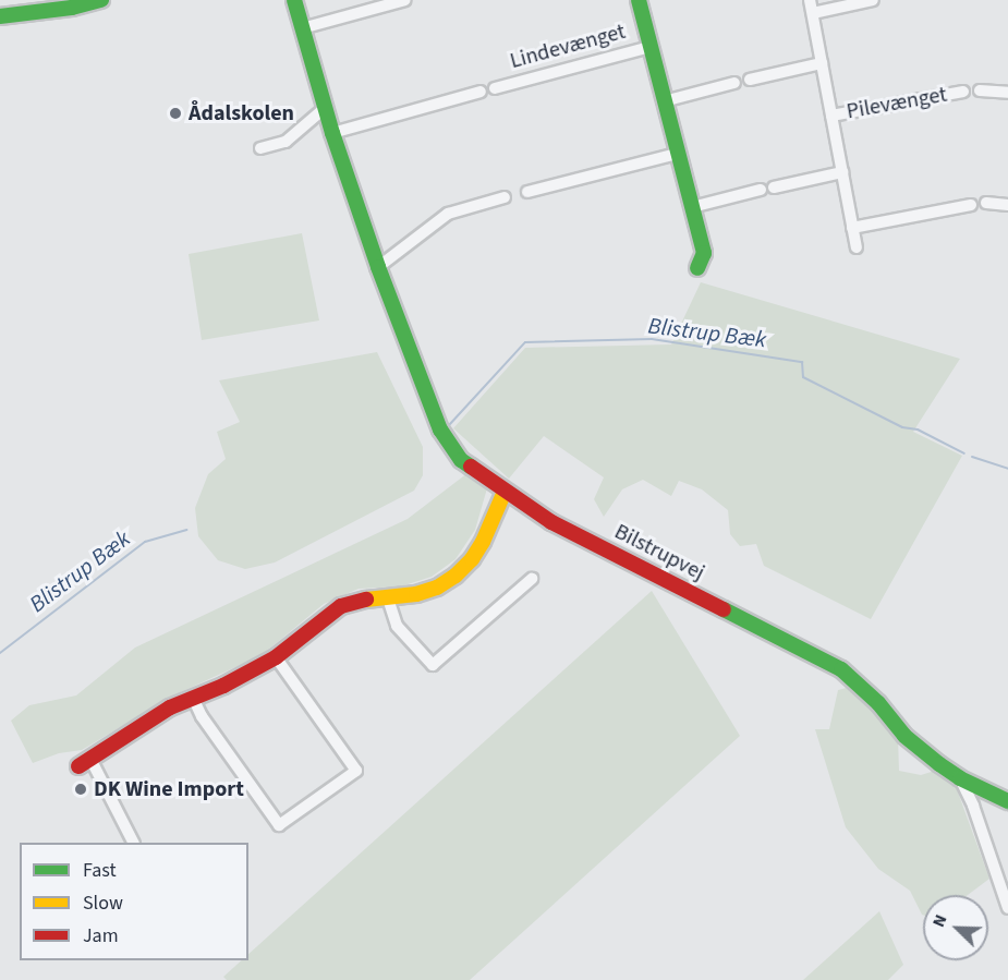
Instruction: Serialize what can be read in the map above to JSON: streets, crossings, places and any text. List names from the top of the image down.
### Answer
{
  "streets": {
    "street": ["Lindevænget", "Pilevænget", "Bilstrupvej"]
  },
  "water": ["Blistrup Bæk"],
  "places": ["Ådalskolen", "DK Wine Import"],
  "legend": ["Fast", "Slow", "Jam"],
  "north": "top left"
}
